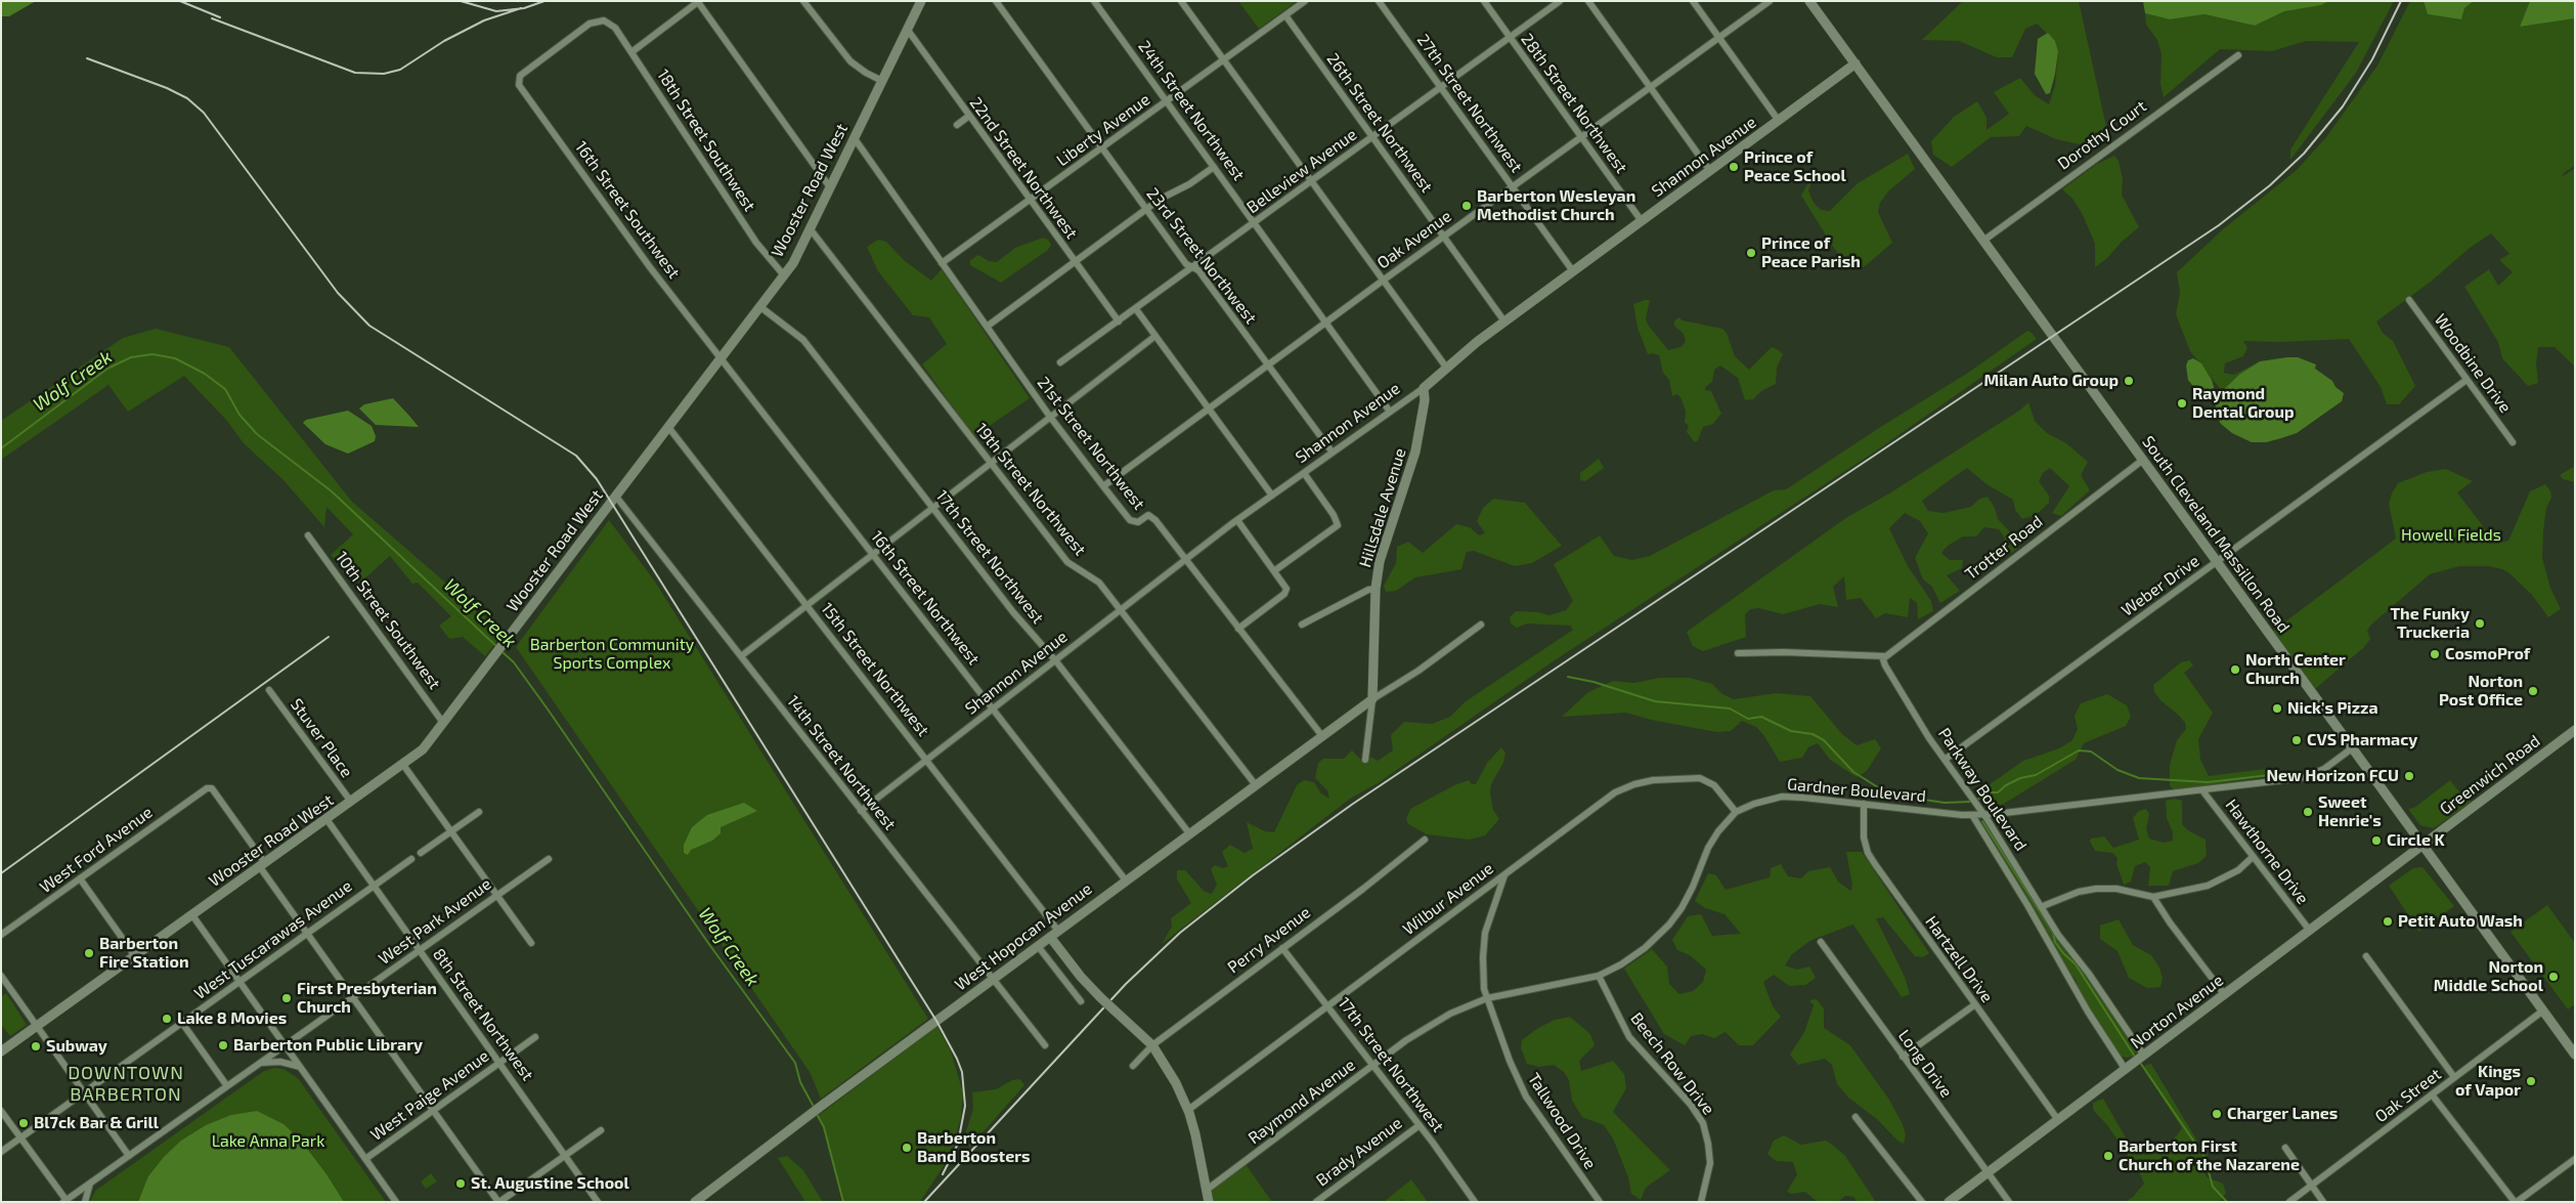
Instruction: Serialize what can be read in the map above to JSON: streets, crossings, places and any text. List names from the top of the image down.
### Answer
{
  "streets": {
    "main road": [
      "Shannon Avenue",
      "Wooster Road West",
      "Hillsdale Avenue",
      "South Cleveland Massillon Road",
      "15th Street Northwest",
      "Greenwich Road",
      "West Hopocan Avenue",
      "Norton Avenue"
    ],
    "street": [
      "27th Street Northwest",
      "28th Street Northwest",
      "24th Street Northwest",
      "26th Street Northwest",
      "Liberty Avenue",
      "Dorothy Court",
      "18th Street Southwest",
      "22nd Street Northwest",
      "Belleview Avenue",
      "16th Street Southwest",
      "Oak Avenue",
      "23rd Street Northwest",
      "Woodbine Drive",
      "21st Street Northwest",
      "19th Street Northwest",
      "Trotter Road",
      "17th Street Northwest",
      "Weber Drive",
      "16th Street Northwest",
      "10th Street Southwest",
      "Stuver Place",
      "14th Street Northwest",
      "Parkway Boulevard",
      "Gardner Boulevard",
      "West Ford Avenue",
      "Hawthorne Drive",
      "Wilbur Avenue",
      "West Park Avenue",
      "West Tuscarawas Avenue",
      "Perry Avenue",
      "Hartzell Drive",
      "8th Street Northwest",
      "Beech Row Drive",
      "Long Drive",
      "West Paige Avenue",
      "Oak Street",
      "Raymond Avenue",
      "Tallwood Drive",
      "Brady Avenue"
    ]
  },
  "crossings": [
    ["27th Street Northwest", "Shannon Avenue"],
    ["27th Street Northwest", "Belleview Avenue"],
    ["27th Street Northwest", "Oak Avenue"],
    ["28th Street Northwest", "Shannon Avenue"],
    ["28th Street Northwest", "Belleview Avenue"],
    ["28th Street Northwest", "Oak Avenue"],
    ["24th Street Northwest", "Liberty Avenue"],
    ["24th Street Northwest", "Shannon Avenue"],
    ["24th Street Northwest", "Belleview Avenue"],
    ["24th Street Northwest", "Oak Avenue"],
    ["26th Street Northwest", "Liberty Avenue"],
    ["26th Street Northwest", "Shannon Avenue"],
    ["26th Street Northwest", "Belleview Avenue"],
    ["26th Street Northwest", "Oak Avenue"],
    ["Liberty Avenue", "22nd Street Northwest"],
    ["Liberty Avenue", "23rd Street Northwest"],
    ["Liberty Avenue", "21st Street Northwest"],
    ["Dorothy Court", "South Cleveland Massillon Road"],
    ["18th Street Southwest", "Wooster Road West"],
    ["18th Street Southwest", "16th Street Southwest"],
    ["Shannon Avenue", "23rd Street Northwest"],
    ["Shannon Avenue", "21st Street Northwest"],
    ["Shannon Avenue", "19th Street Northwest"],
    ["Shannon Avenue", "Hillsdale Avenue"],
    ["Shannon Avenue", "South Cleveland Massillon Road"],
    ["Shannon Avenue", "17th Street Northwest"],
    ["Shannon Avenue", "16th Street Northwest"],
    ["Shannon Avenue", "15th Street Northwest"],
    ["Shannon Avenue", "14th Street Northwest"],
    ["22nd Street Northwest", "Belleview Avenue"],
    ["22nd Street Northwest", "Wooster Road West"],
    ["Belleview Avenue", "23rd Street Northwest"],
    ["Wooster Road West", "16th Street Southwest"],
    ["Wooster Road West", "21st Street Northwest"],
    ["Wooster Road West", "19th Street Northwest"],
    ["Wooster Road West", "17th Street Northwest"],
    ["Wooster Road West", "16th Street Northwest"],
    ["Wooster Road West", "10th Street Southwest"],
    ["Wooster Road West", "15th Street Northwest"],
    ["Wooster Road West", "Stuver Place"],
    ["Wooster Road West", "14th Street Northwest"],
    ["Wooster Road West", "West Ford Avenue"],
    ["Wooster Road West", "8th Street Northwest"],
    ["16th Street Southwest", "16th Street Northwest"],
    ["Oak Avenue", "23rd Street Northwest"],
    ["Oak Avenue", "21st Street Northwest"],
    ["Woodbine Drive", "Weber Drive"],
    ["21st Street Northwest", "West Hopocan Avenue"],
    ["19th Street Northwest", "West Hopocan Avenue"],
    ["Hillsdale Avenue", "West Hopocan Avenue"],
    ["South Cleveland Massillon Road", "Trotter Road"],
    ["South Cleveland Massillon Road", "Weber Drive"],
    ["South Cleveland Massillon Road", "Greenwich Road"],
    ["South Cleveland Massillon Road", "Gardner Boulevard"],
    ["South Cleveland Massillon Road", "Norton Avenue"],
    ["South Cleveland Massillon Road", "Oak Street"],
    ["Trotter Road", "Parkway Boulevard"],
    ["17th Street Northwest", "Wilbur Avenue"],
    ["17th Street Northwest", "West Hopocan Avenue"],
    ["17th Street Northwest", "Perry Avenue"],
    ["17th Street Northwest", "Raymond Avenue"],
    ["17th Street Northwest", "Brady Avenue"],
    ["Weber Drive", "Parkway Boulevard"],
    ["16th Street Northwest", "West Hopocan Avenue"],
    ["15th Street Northwest", "Wilbur Avenue"],
    ["15th Street Northwest", "West Hopocan Avenue"],
    ["15th Street Northwest", "Perry Avenue"],
    ["15th Street Northwest", "Raymond Avenue"],
    ["14th Street Northwest", "West Hopocan Avenue"],
    ["Greenwich Road", "Norton Avenue"],
    ["Parkway Boulevard", "Gardner Boulevard"],
    ["Parkway Boulevard", "Norton Avenue"],
    ["Gardner Boulevard", "Hawthorne Drive"],
    ["Gardner Boulevard", "Wilbur Avenue"],
    ["Gardner Boulevard", "Hartzell Drive"],
    ["Gardner Boulevard", "Beech Row Drive"],
    ["Gardner Boulevard", "Raymond Avenue"],
    ["Gardner Boulevard", "Tallwood Drive"],
    ["Hawthorne Drive", "Norton Avenue"],
    ["Wilbur Avenue", "Tallwood Drive"],
    ["West Park Avenue", "8th Street Northwest"],
    ["West Tuscarawas Avenue", "8th Street Northwest"],
    ["Hartzell Drive", "Norton Avenue"],
    ["Norton Avenue", "Long Drive"],
    ["8th Street Northwest", "West Paige Avenue"]
  ],
  "districts": ["DOWNTOWN BARBERTON"],
  "water": ["Wolf Creek"],
  "parks": ["Howell Fields", "Barberton Community Sports Complex", "Lake Anna Park"],
  "places": [
    "Prince of Peace School",
    "Barberton Wesleyan Methodist Church",
    "Prince of Peace Parish",
    "Milan Auto Group",
    "Raymond Dental Group",
    "The Funky Truckeria",
    "CosmoProf",
    "North Center Church",
    "Norton Post Office",
    "Nick's Pizza",
    "CVS Pharmacy",
    "New Horizon FCU",
    "Sweet Henrie's",
    "Circle K",
    "Petit Auto Wash",
    "Barberton Fire Station",
    "Norton Middle School",
    "First Presbyterian Church",
    "Lake 8 Movies",
    "Barberton Public Library",
    "Subway",
    "Kings of Vapor",
    "Charger Lanes",
    "Bl7ck Bar & Grill",
    "Barberton Band Boosters",
    "Barberton First Church of the Nazarene",
    "St. Augustine School"
  ]
}
